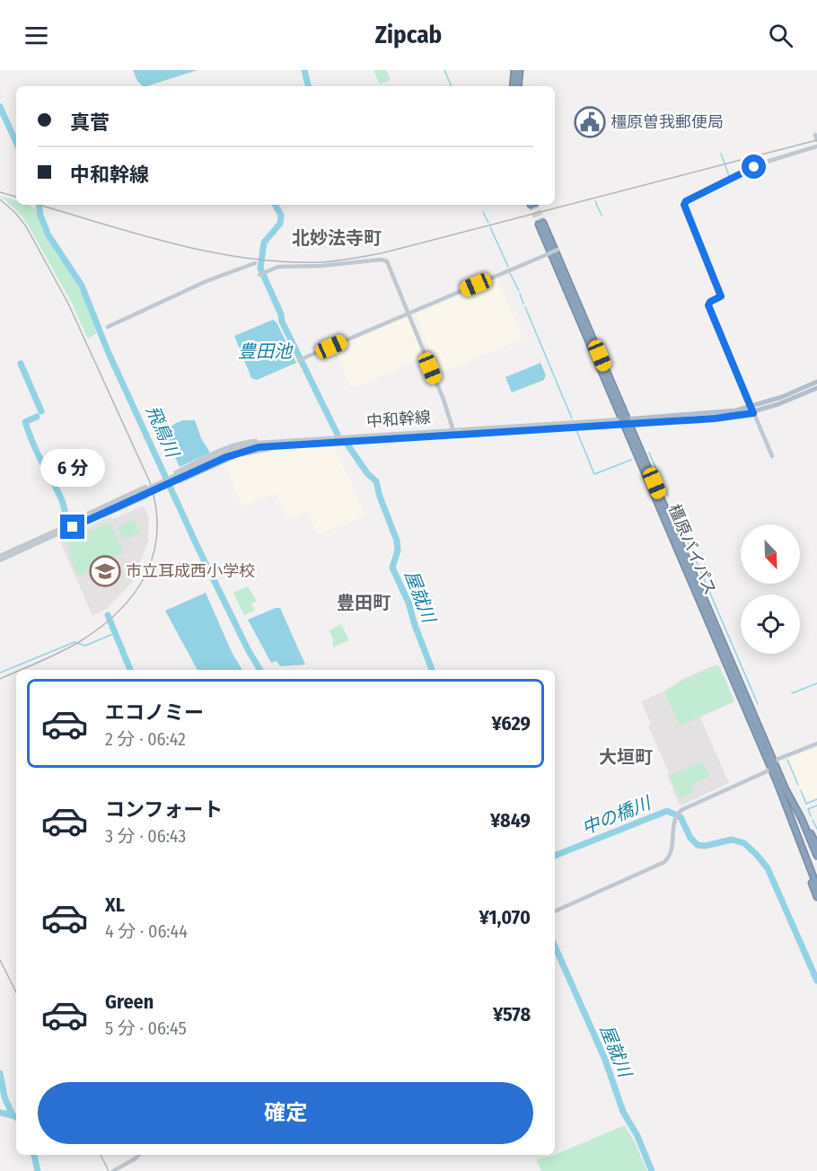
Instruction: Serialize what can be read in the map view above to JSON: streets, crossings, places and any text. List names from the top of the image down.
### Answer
{
  "streets": {
    "highway": ["橿原バイパス"],
    "main road": ["中和幹線"]
  },
  "crossings": [
    ["中和幹線", "橿原バイパス"]
  ],
  "districts": ["北妙法寺町", "豊田町", "大垣町"],
  "water": [
    "豊田池",
    "飛鳥川",
    "屋就川",
    "中の橋川"
  ],
  "places": {
    "public building": ["橿原曽我郵便局"],
    "school or university": ["市立耳成西小学校"]
  },
  "north": "bottom right",
  "page": {
    "header": "Zipcab",
    "banner": ["真菅", "中和幹線"],
    "bubble": "6 分",
    "list": [
      {
        "name": "エコノミー",
        "note": "2 分 · 06:42",
        "value": "¥629"
      },
      {
        "name": "コンフォート",
        "note": "3 分 · 06:43",
        "value": "¥849"
      },
      {
        "name": "XL",
        "note": "4 分 · 06:44",
        "value": "¥1,070"
      },
      {
        "name": "Green",
        "note": "5 分 · 06:45",
        "value": "¥578"
      }
    ],
    "buttons": "確定"
  }
}
